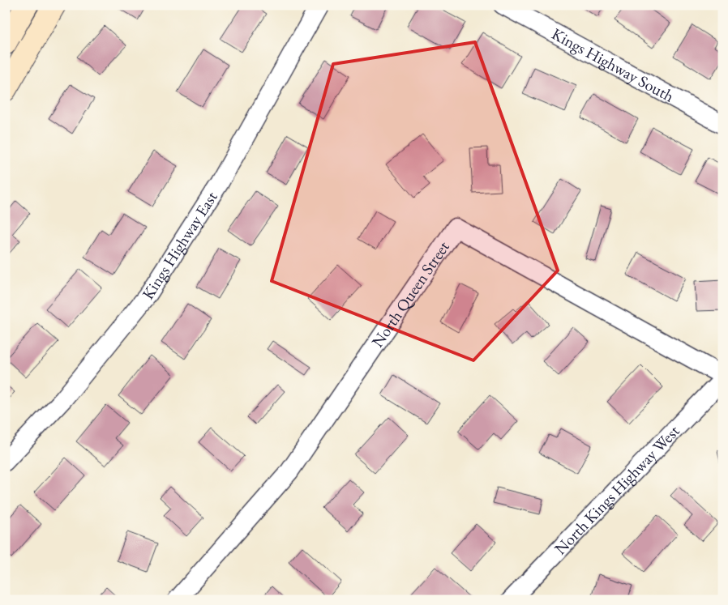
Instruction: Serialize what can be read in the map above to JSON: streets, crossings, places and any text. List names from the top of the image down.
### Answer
{
  "streets": {
    "street": [
      "Kings Highway South",
      "Kings Highway East",
      "North Queen Street",
      "North Kings Highway West"
    ]
  }
}
